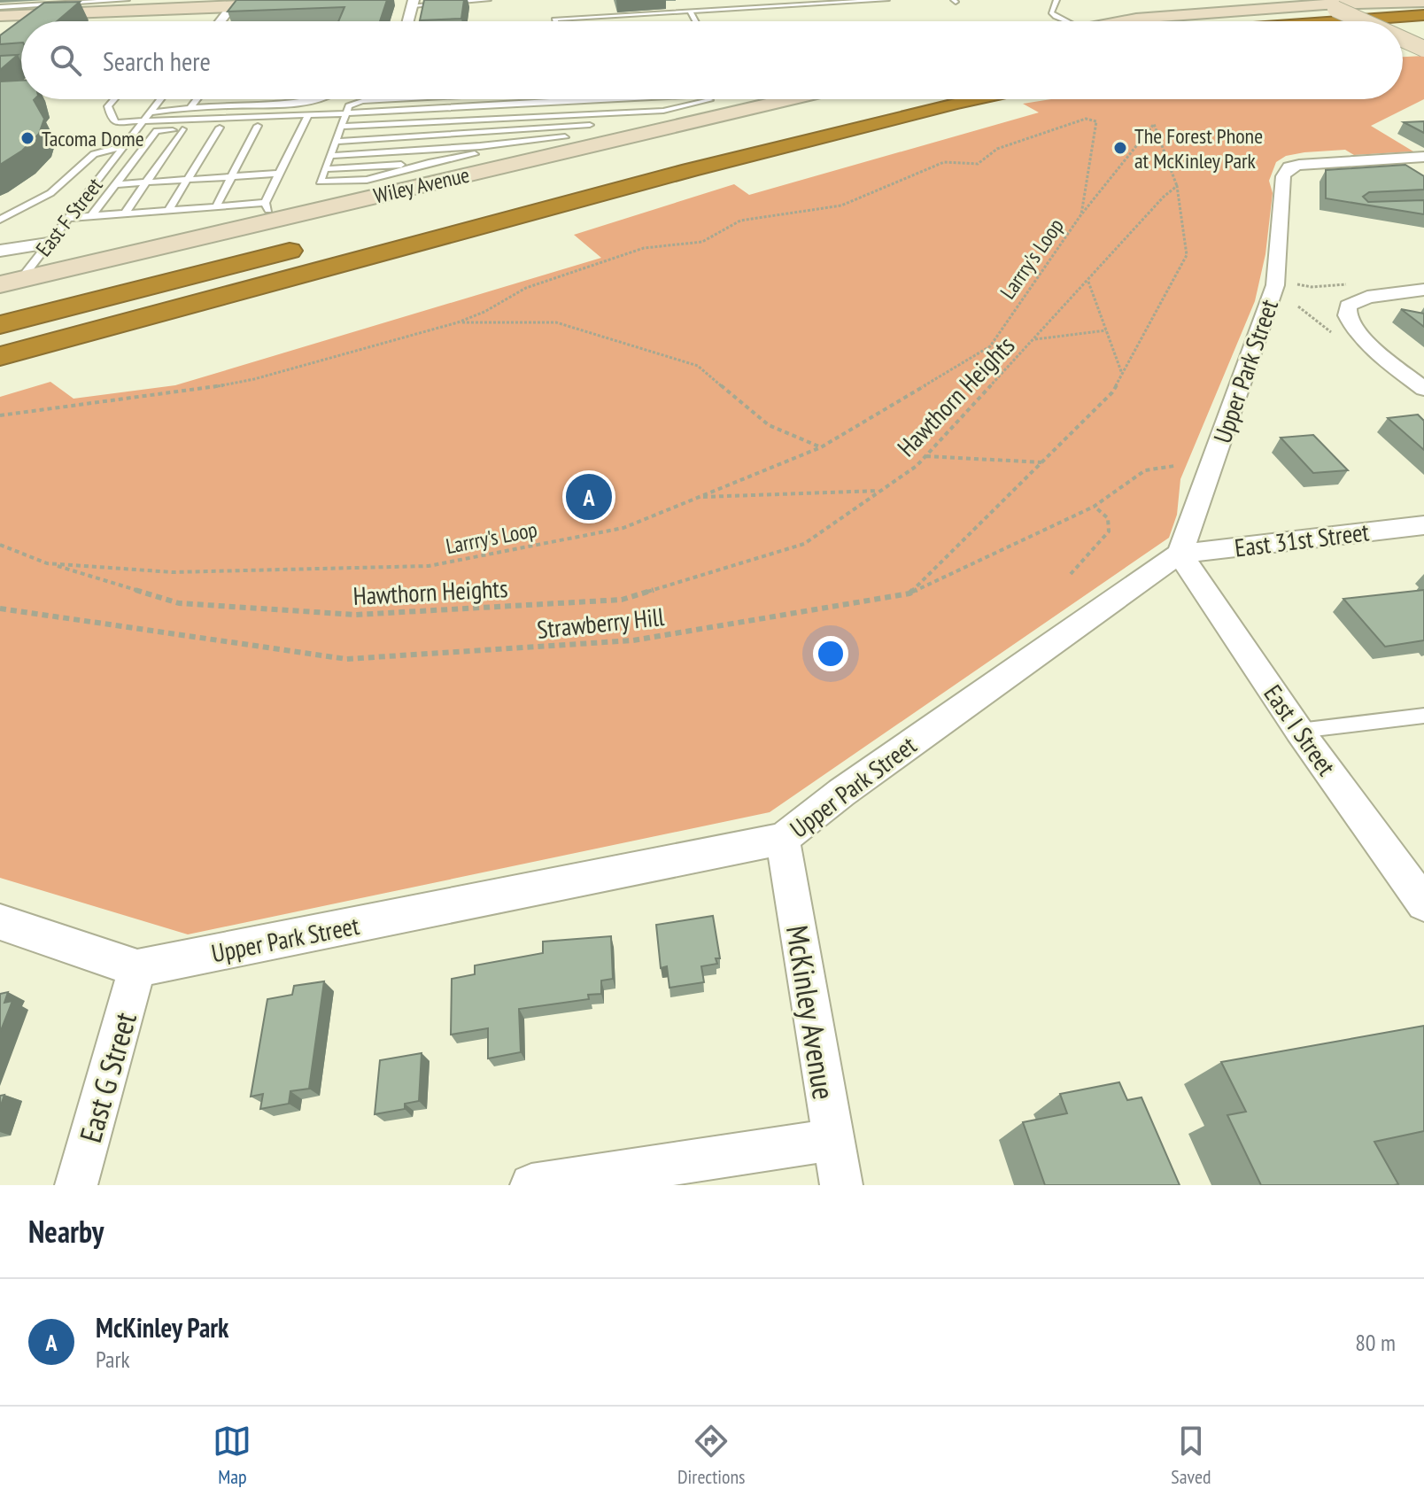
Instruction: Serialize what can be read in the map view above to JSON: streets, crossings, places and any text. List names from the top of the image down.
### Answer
{
  "streets": {
    "street": [
      "Wiley Avenue",
      "Upper Park Street",
      "East 31st Street",
      "East I Street",
      "McKinley Avenue",
      "East G Street"
    ],
    "lane": ["East F Street"],
    "path": ["Larrry's Loop", "Hawthorn Heights", "Strawberry Hill"]
  },
  "crossings": [
    ["Wiley Avenue", "East F Street"],
    ["Larrry's Loop", "Hawthorn Heights"],
    ["Upper Park Street", "East 31st Street"],
    ["Upper Park Street", "East I Street"],
    ["Upper Park Street", "McKinley Avenue"],
    ["Upper Park Street", "East G Street"],
    ["East 31st Street", "East I Street"]
  ],
  "places": ["Tacoma Dome", "The Forest Phone at McKinley Park"],
  "page": {
    "search": "Search here",
    "pins": "A",
    "heading": "Nearby",
    "list": [
      {
        "mark": "A",
        "name": "McKinley Park",
        "note": "Park",
        "value": "80 m"
      }
    ],
    "nav": ["Map", "Directions", "Saved"]
  }
}
